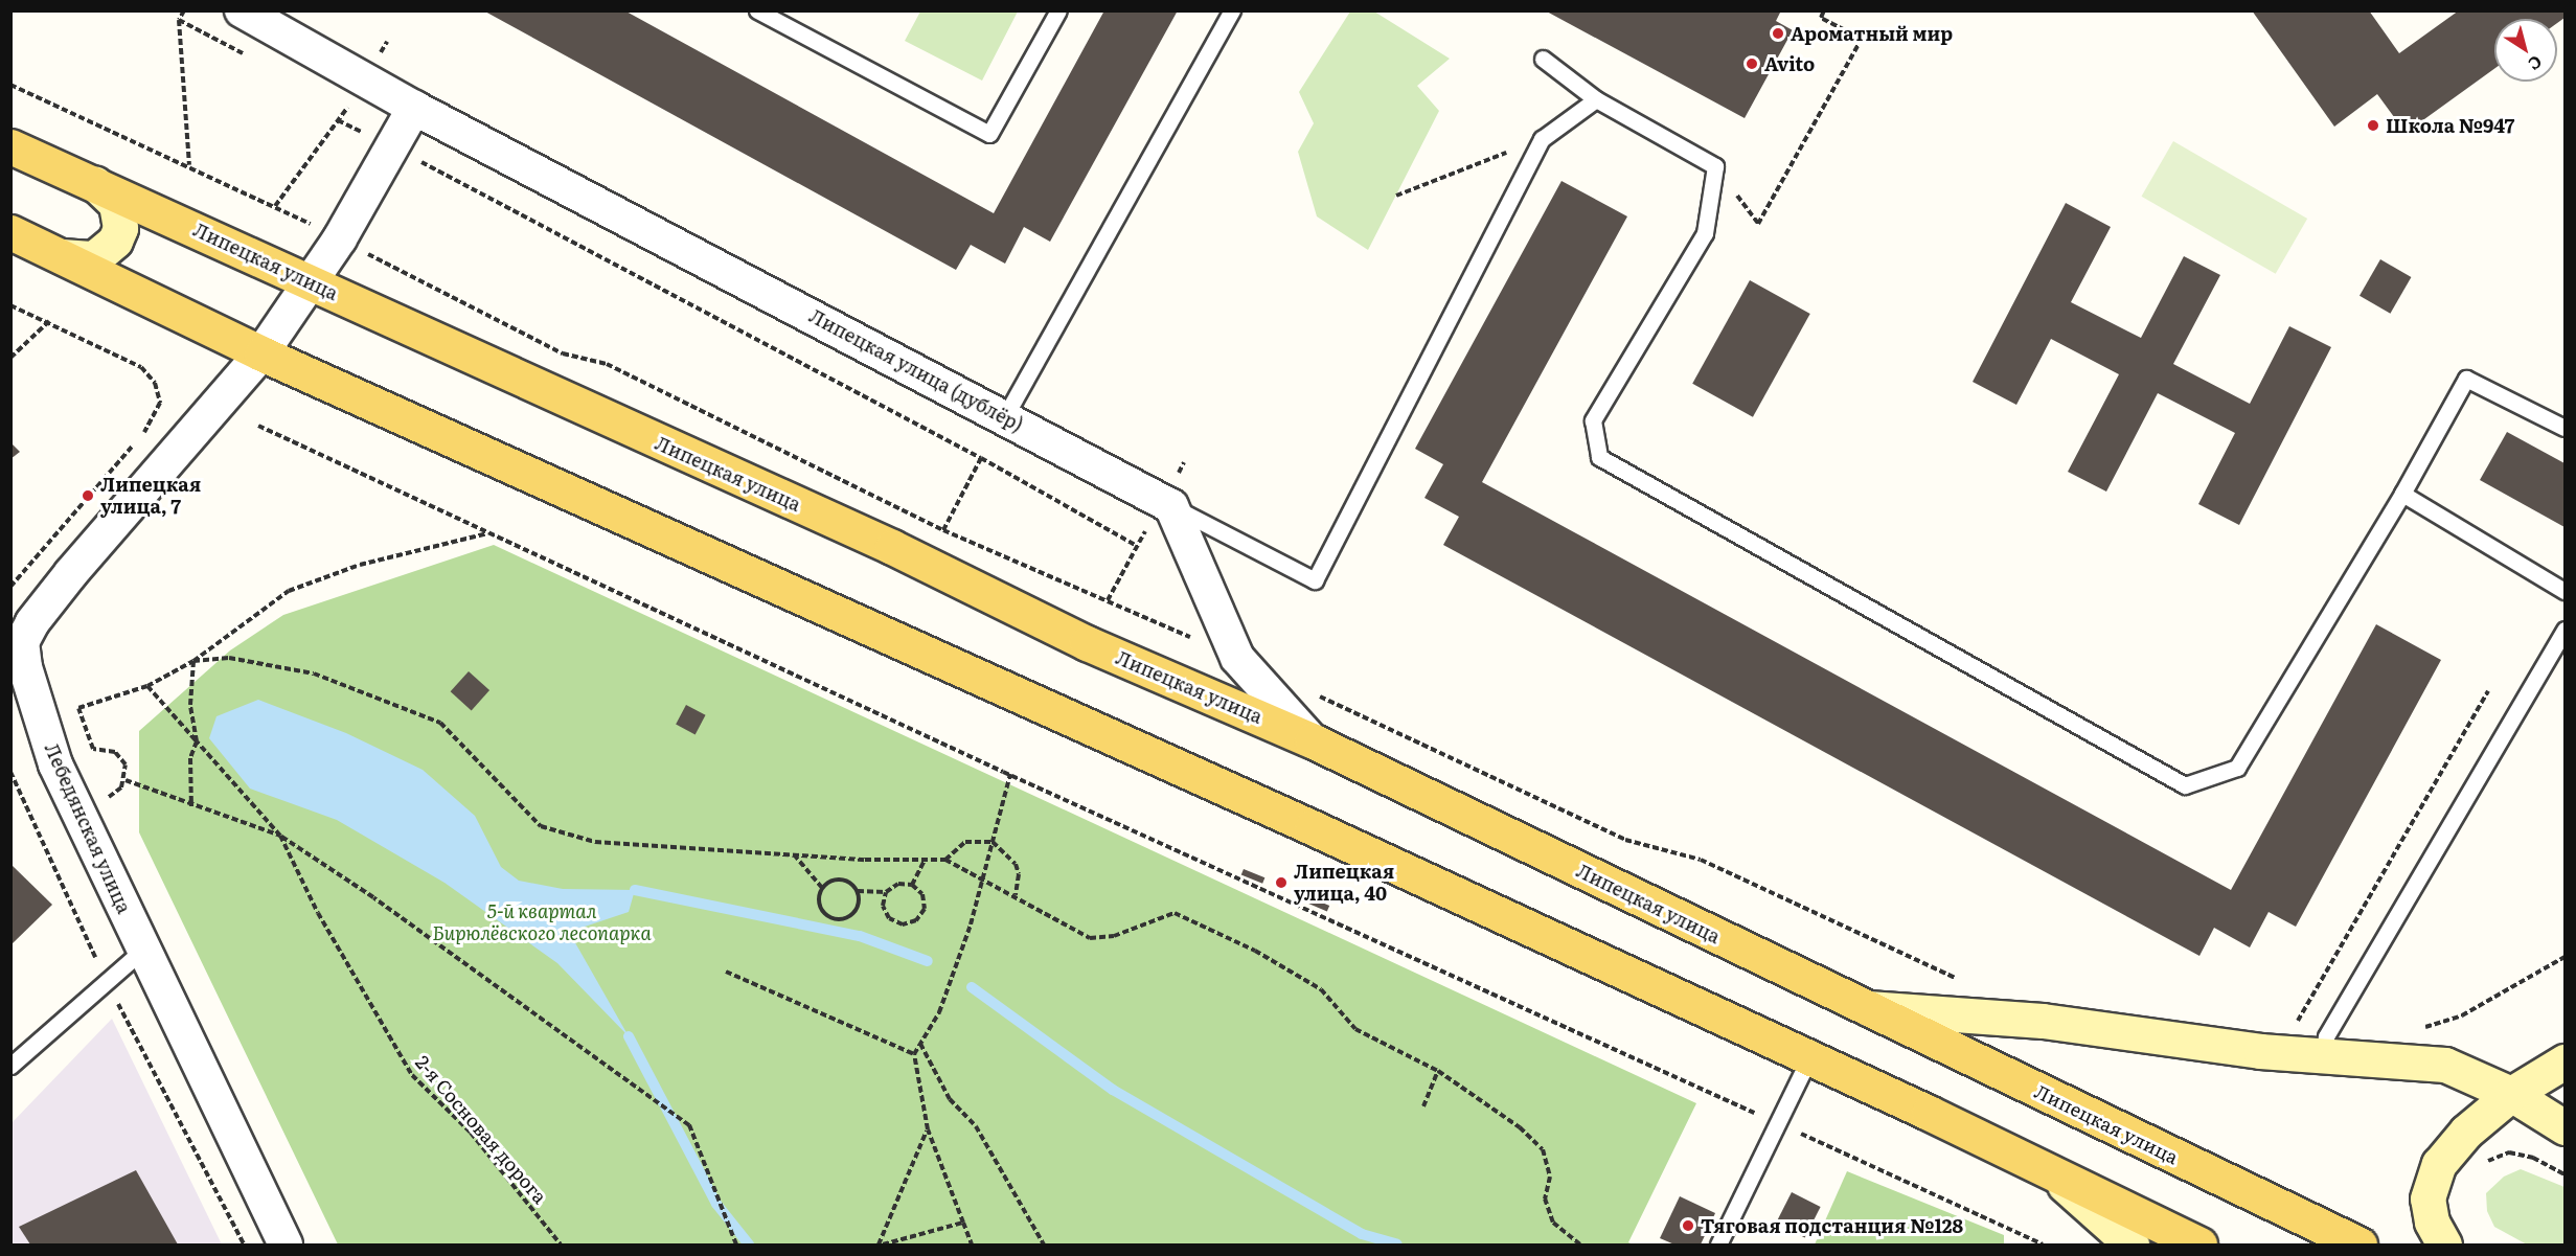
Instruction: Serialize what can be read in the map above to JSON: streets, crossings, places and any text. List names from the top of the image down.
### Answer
{
  "streets": {
    "main road": ["Липецкая улица"],
    "street": ["Липецкая улица (дублёр)", "Лебедянская улица"],
    "path": ["2-я Сосновая дорога"]
  },
  "crossings": [
    ["Липецкая улица", "Лебедянская улица"]
  ],
  "parks": ["5-й квартал Бирюлёвского лесопарка"],
  "places": [
    "Ароматный мир",
    "Avito",
    "Школа №947",
    "Липецкая улица, 7",
    "Липецкая улица, 40",
    "Тяговая подстанция №128"
  ],
  "north": "bottom right"
}
